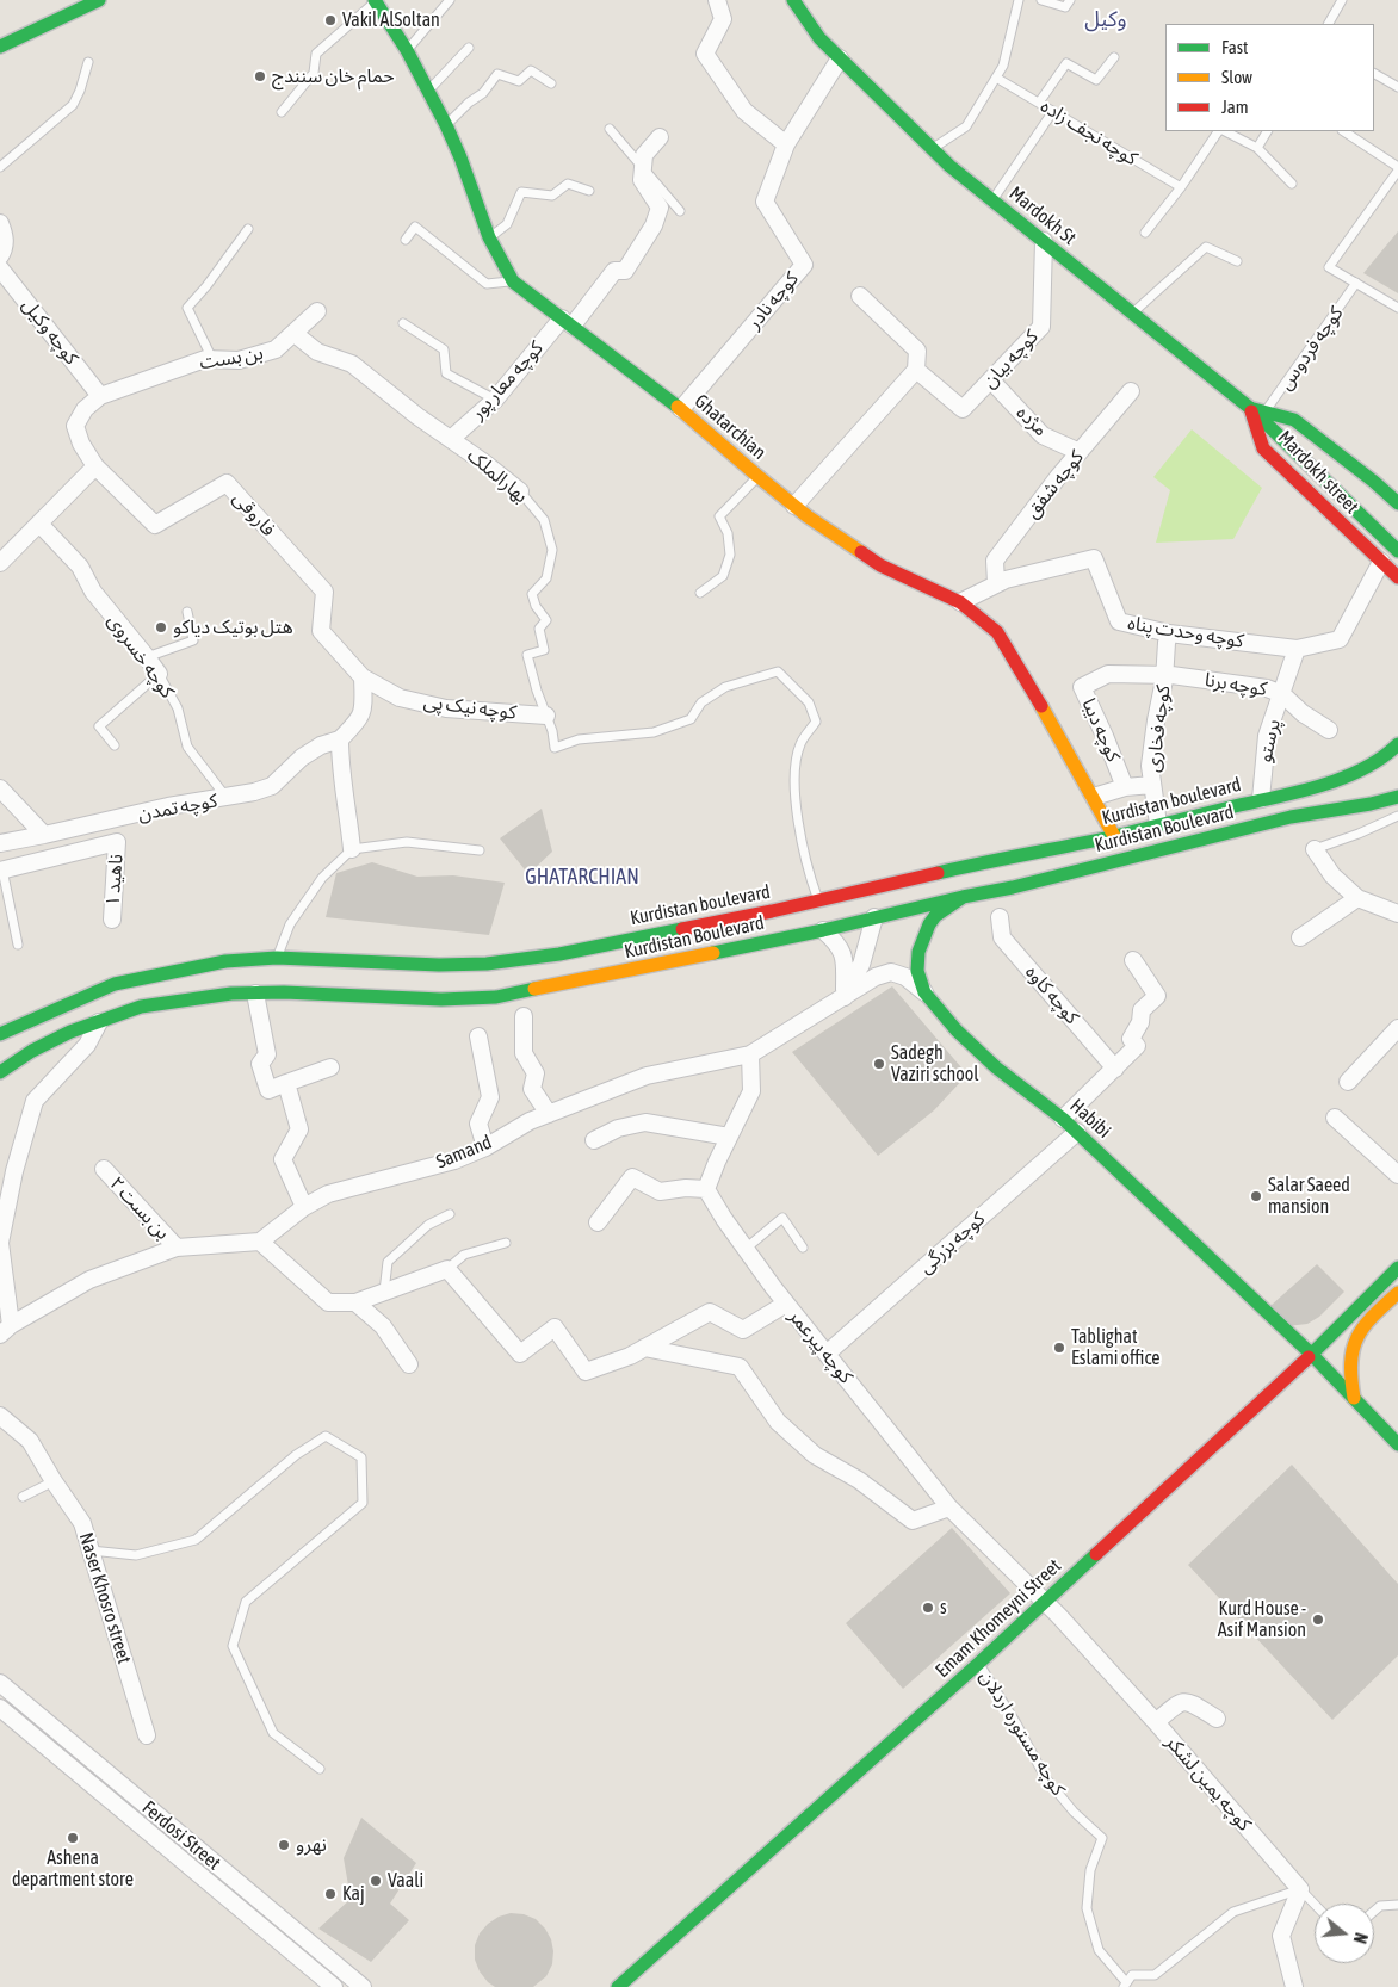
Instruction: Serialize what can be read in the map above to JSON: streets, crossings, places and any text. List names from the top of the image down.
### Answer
{
  "streets": {
    "main road": [
      "Mardokh St",
      "Ghatarchian",
      "Mardokh street",
      "Kurdistan boulevard",
      "Kurdistan Boulevard",
      "Habibi",
      "Emam Khomeyni Street"
    ],
    "street": [
      "کوچه نادر",
      "کوچه وکیل",
      "بن بست",
      "کوچه بیان",
      "کوچه معار پور",
      "مژده",
      "بهارالملک",
      "کوچه شفق",
      "فاروقی",
      "کوچه وحدت پناه",
      "کوچه خسروی",
      "کوچه برنا",
      "کوچه نیک پی",
      "کوچه فخاری",
      "کوچه دیبا",
      "پرستو",
      "کوچه تمدن",
      "ناهید ۱",
      "کوچه کاوه",
      "Samand",
      "بن بست ۲",
      "کوچه بزرگی",
      "کوچه پیرعمر",
      "Naser Khosro street",
      "کوچه یمین لشکر",
      "Ferdosi Street"
    ],
    "lane": ["کوچه نجف زاده", "کوچه فردوس", "کوچه مستوره اردلان"]
  },
  "crossings": [
    ["Mardokh St", "کوچه نادر"],
    ["Mardokh St", "کوچه بیان"],
    ["Mardokh St", "Mardokh street"],
    ["کوچه نادر", "Ghatarchian"],
    ["کوچه وکیل", "بن بست"],
    ["کوچه فردوس", "Mardokh street"],
    ["بن بست", "بهارالملک"],
    ["کوچه بیان", "مژده"],
    ["کوچه معار پور", "Ghatarchian"],
    ["کوچه معار پور", "بهارالملک"],
    ["مژده", "کوچه شفق"],
    ["Ghatarchian", "کوچه وحدت پناه"],
    ["Ghatarchian", "Kurdistan boulevard"],
    ["Mardokh street", "کوچه وحدت پناه"],
    ["بهارالملک", "کوچه نیک پی"],
    ["بهارالملک", "Kurdistan boulevard"],
    ["کوچه شفق", "کوچه وحدت پناه"],
    ["فاروقی", "کوچه نیک پی"],
    ["کوچه وحدت پناه", "کوچه فخاری"],
    ["کوچه وحدت پناه", "پرستو"],
    ["کوچه خسروی", "کوچه تمدن"],
    ["کوچه برنا", "کوچه فخاری"],
    ["کوچه برنا", "کوچه دیبا"],
    ["کوچه برنا", "پرستو"],
    ["کوچه فخاری", "کوچه دیبا"],
    ["کوچه فخاری", "Kurdistan boulevard"],
    ["پرستو", "Kurdistan boulevard"],
    ["کوچه تمدن", "ناهید ۱"],
    ["Kurdistan Boulevard", "Habibi"],
    ["Habibi", "Samand"],
    ["Habibi", "کوچه بزرگی"],
    ["Habibi", "Emam Khomeyni Street"],
    ["کوچه بزرگی", "کوچه پیرعمر"],
    ["کوچه پیرعمر", "Emam Khomeyni Street"],
    ["کوچه پیرعمر", "کوچه یمین لشکر"],
    ["Emam Khomeyni Street", "کوچه مستوره اردلان"],
    ["Emam Khomeyni Street", "کوچه یمین لشکر"]
  ],
  "districts": ["وکیل", "GHATARCHIAN"],
  "places": [
    "Vakil AlSoltan",
    "حمام خان سنندج",
    "هتل بوتیک دیاکو",
    "Sadegh Vaziri school",
    "Salar Saeed mansion",
    "Tablighat Eslami office",
    "s",
    "Kurd House - Asif Mansion",
    "Ashena department store",
    "نهرو",
    "Vaali",
    "Kaj"
  ],
  "legend": ["Fast", "Slow", "Jam"],
  "north": "right"
}
